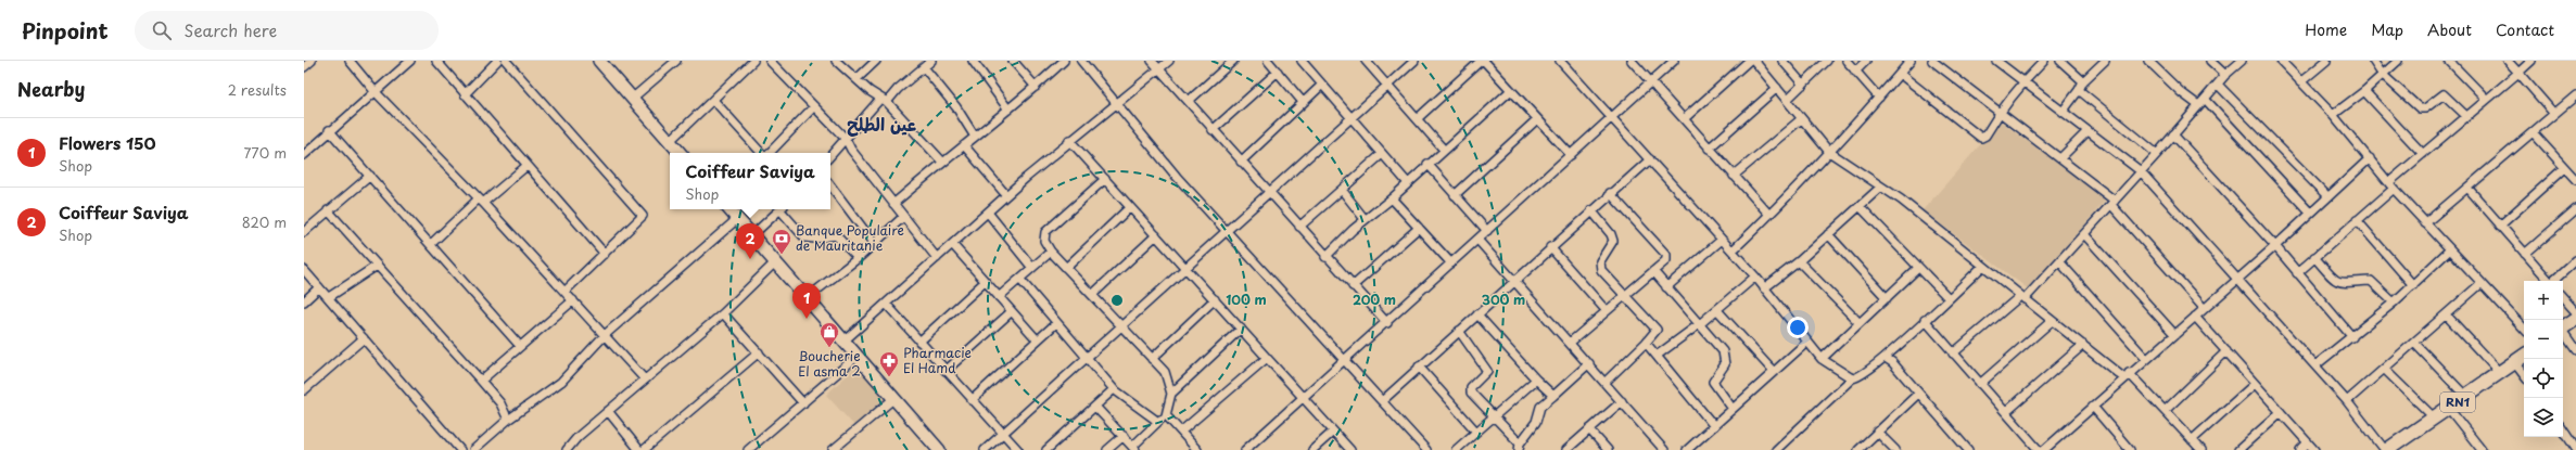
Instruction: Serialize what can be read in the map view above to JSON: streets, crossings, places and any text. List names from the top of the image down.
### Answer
{
  "streets": {
    "highway": ["RN1"]
  },
  "districts": ["عين الطلح"],
  "places": {
    "bank": ["Banque Populaire de Mauritanie"],
    "shop": ["Boucherie El asma 2"],
    "pharmacy": ["Pharmacie El Hamd"]
  },
  "page": {
    "header": "Pinpoint",
    "search": "Search here",
    "nav": [
      "Home",
      "Map",
      "About",
      "Contact"
    ],
    "heading": ["Nearby", "2 results"],
    "list": [
      {
        "mark": "1",
        "name": "Flowers 150",
        "note": "Shop",
        "value": "770 m"
      },
      {
        "mark": "2",
        "name": "Coiffeur Saviya",
        "note": "Shop",
        "value": "820 m"
      }
    ],
    "popup": ["Coiffeur Saviya", "Shop"],
    "pins": ["2", "1"],
    "map_buttons": ["+", "−"]
  },
  "rings": ["100 m", "200 m", "300 m"]
}
